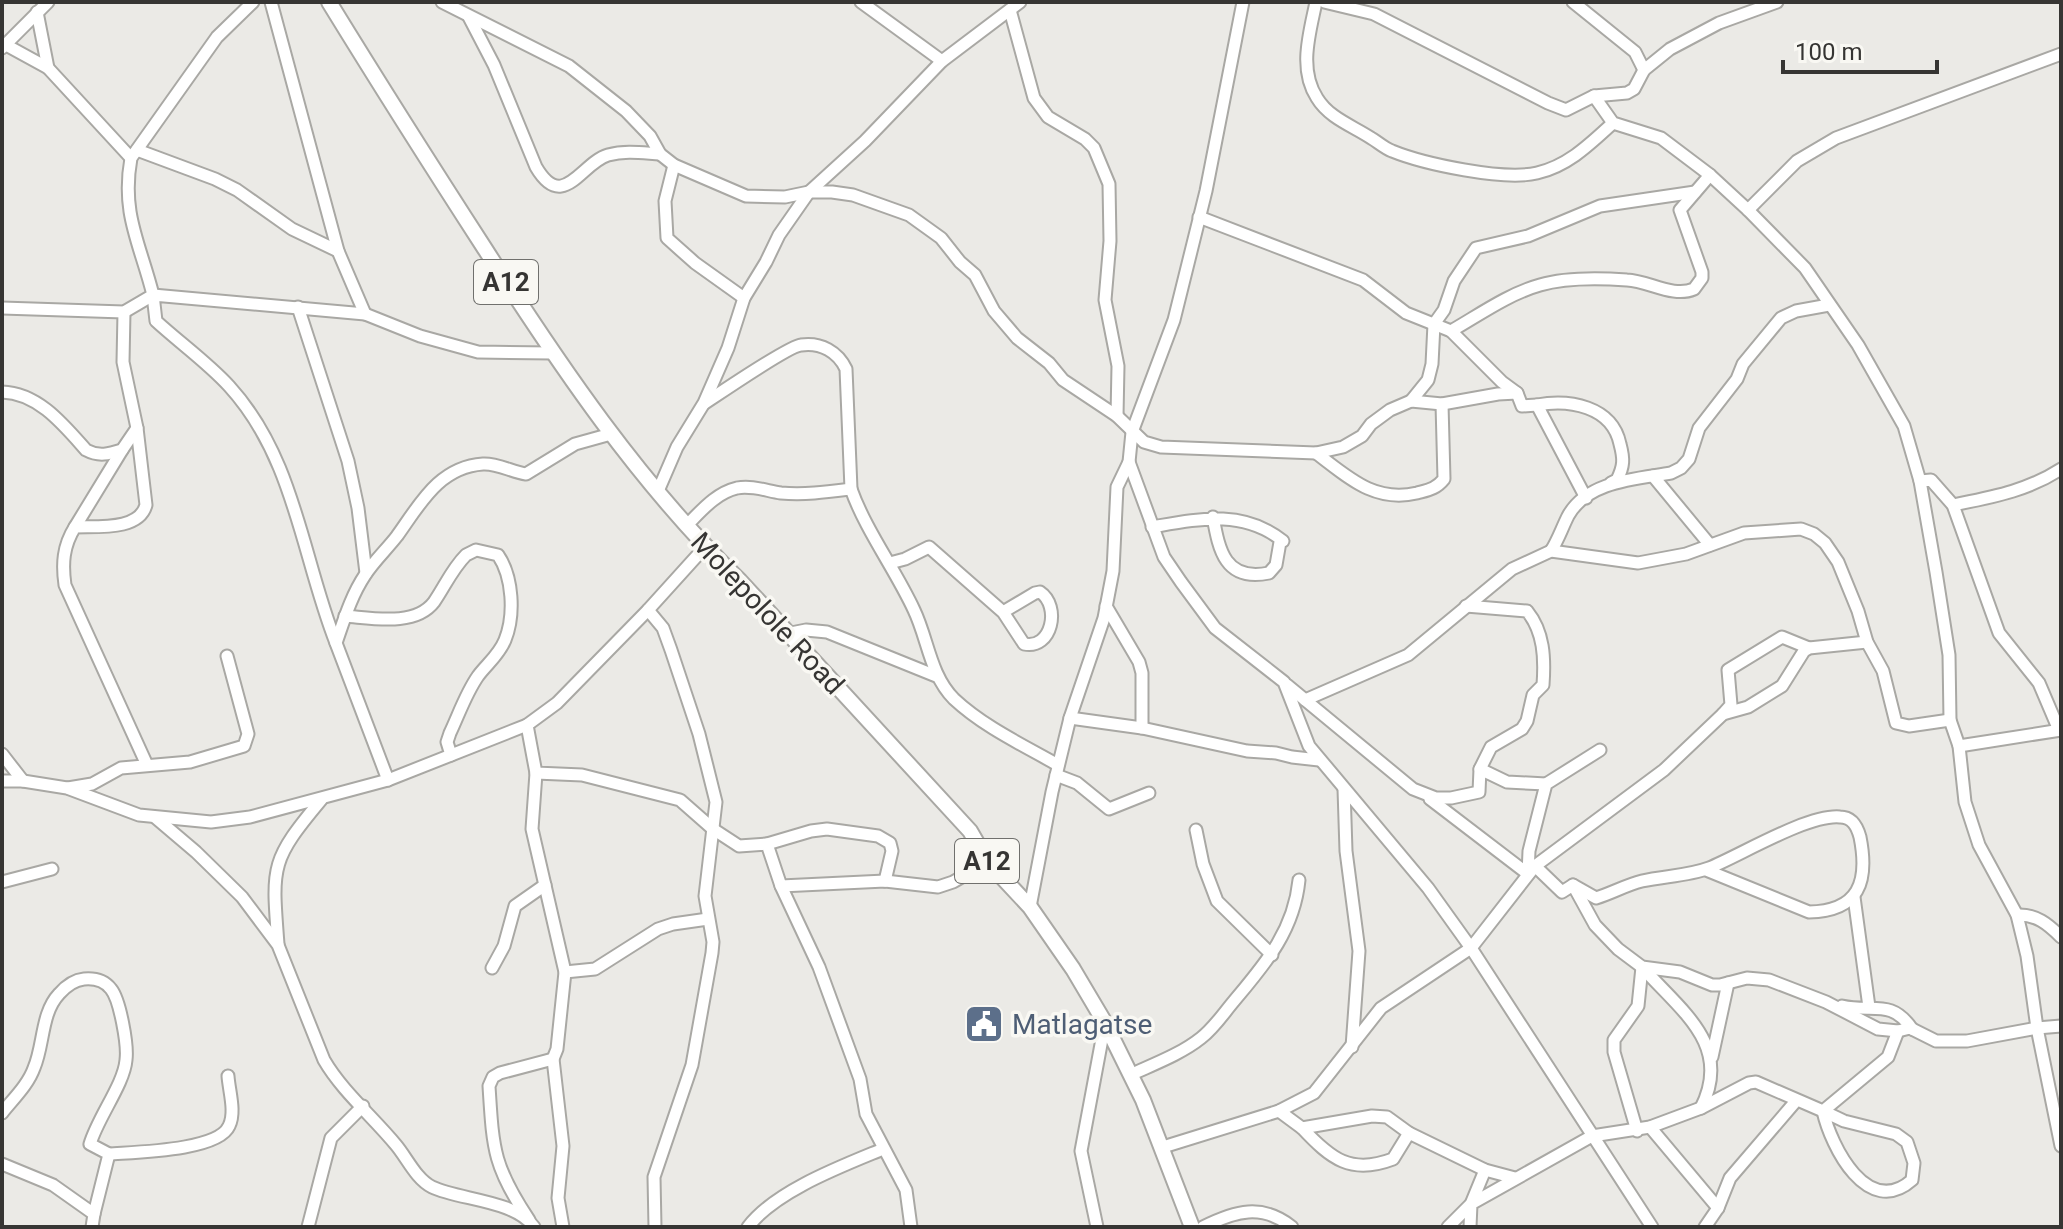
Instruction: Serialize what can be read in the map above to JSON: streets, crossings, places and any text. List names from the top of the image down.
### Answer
{
  "streets": {
    "main road": ["A12", "Molepolole Road"]
  },
  "places": {
    "public building": ["Matlagatse"]
  },
  "scale_bar": "100 m"
}
